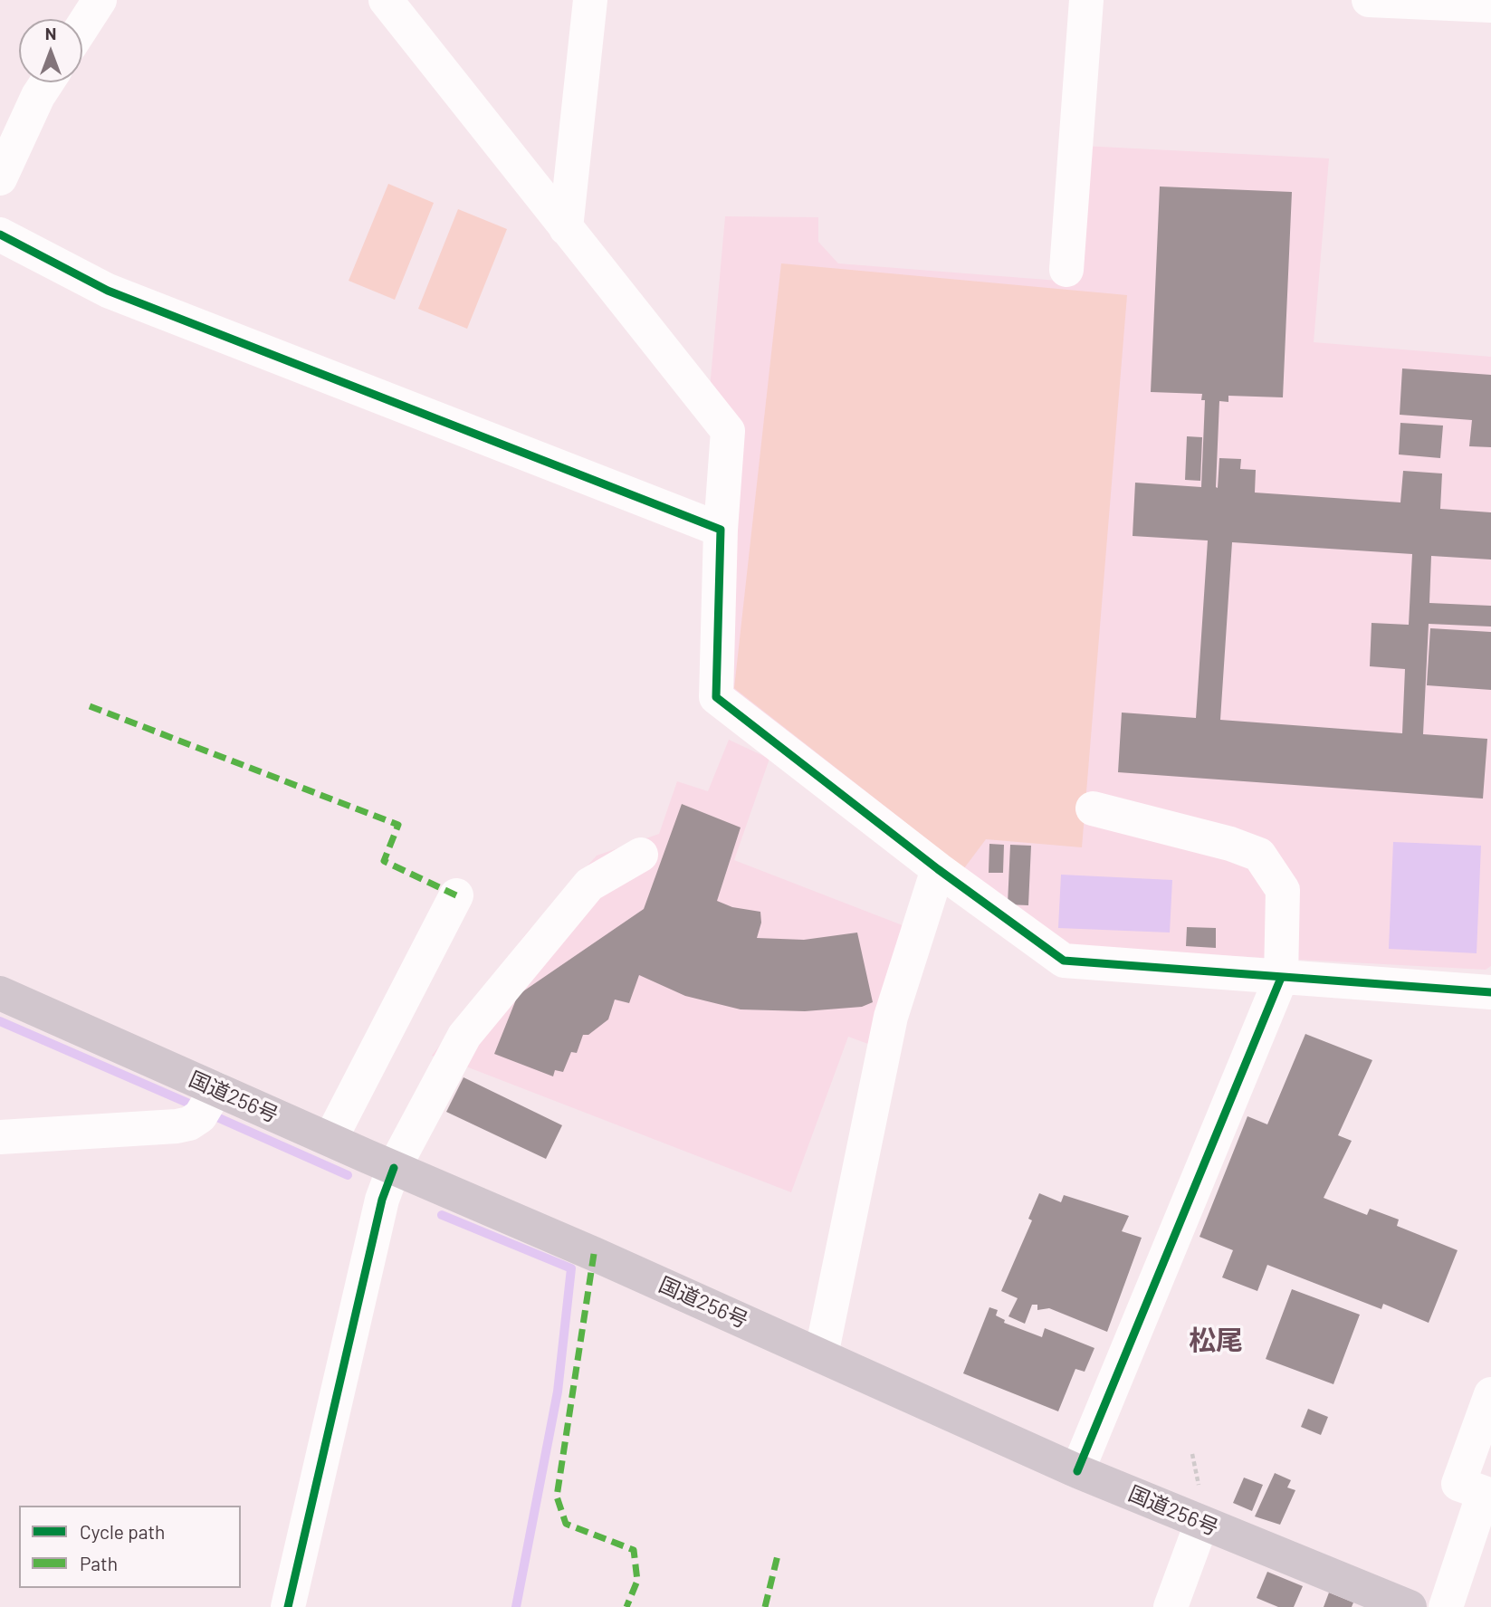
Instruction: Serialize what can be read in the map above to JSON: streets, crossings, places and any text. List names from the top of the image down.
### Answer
{
  "streets": {
    "highway": ["国道256号"]
  },
  "districts": ["松尾"],
  "legend": ["Cycle path", "Path"],
  "north": "top"
}
